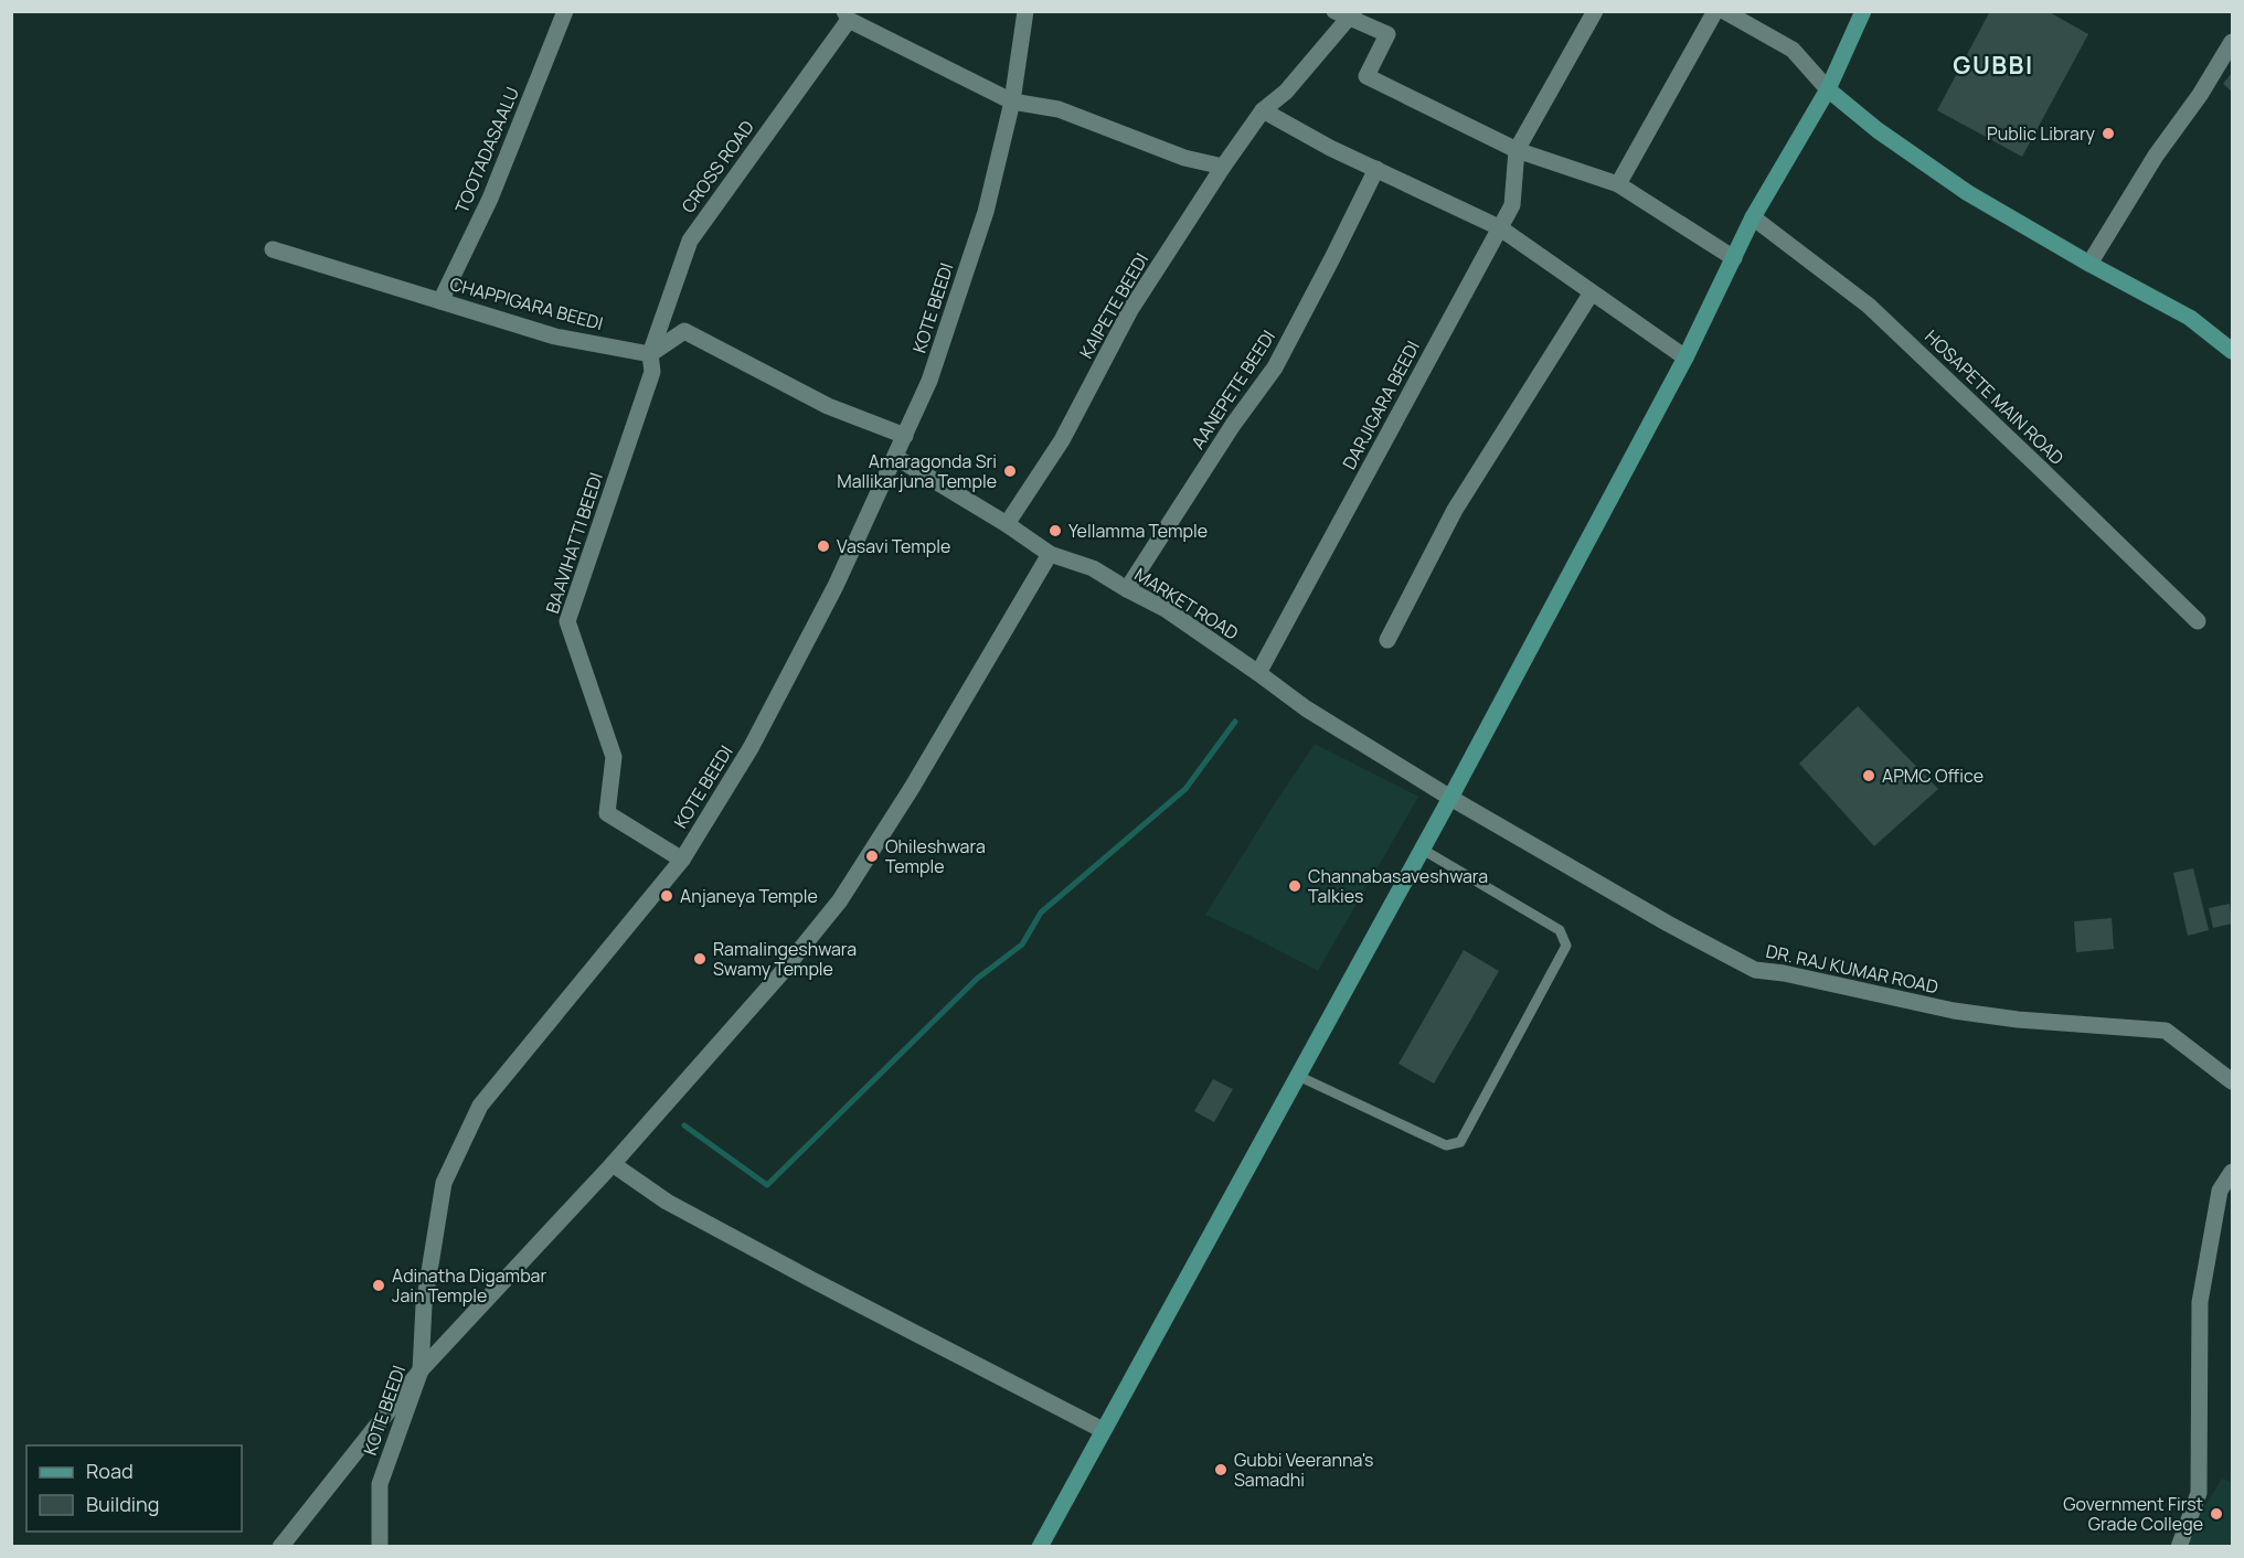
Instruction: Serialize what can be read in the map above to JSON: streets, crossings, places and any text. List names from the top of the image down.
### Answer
{
  "streets": {
    "street": [
      "TOOTADASAALU",
      "CROSS ROAD",
      "CHAPPIGARA BEEDI",
      "KAIPETE BEEDI",
      "KOTE BEEDI",
      "AANEPETE BEEDI",
      "HOSAPETE MAIN ROAD",
      "DARJIGARA BEEDI",
      "BAAVIHATTI BEEDI",
      "MARKET ROAD",
      "DR. RAJ KUMAR ROAD"
    ]
  },
  "crossings": [
    ["TOOTADASAALU", "CHAPPIGARA BEEDI"],
    ["CROSS ROAD", "CHAPPIGARA BEEDI"],
    ["CROSS ROAD", "BAAVIHATTI BEEDI"],
    ["CHAPPIGARA BEEDI", "BAAVIHATTI BEEDI"],
    ["KAIPETE BEEDI", "MARKET ROAD"],
    ["KOTE BEEDI", "BAAVIHATTI BEEDI"],
    ["KOTE BEEDI", "MARKET ROAD"],
    ["AANEPETE BEEDI", "MARKET ROAD"],
    ["DARJIGARA BEEDI", "MARKET ROAD"],
    ["MARKET ROAD", "DR. RAJ KUMAR ROAD"]
  ],
  "districts": ["GUBBI"],
  "places": [
    "Public Library",
    "Amaragonda Sri Mallikarjuna Temple",
    "Yellamma Temple",
    "Vasavi Temple",
    "APMC Office",
    "Ohileshwara Temple",
    "Channabasaveshwara Talkies",
    "Anjaneya Temple",
    "Ramalingeshwara Swamy Temple",
    "Adinatha Digambar Jain Temple",
    "Gubbi Veeranna's Samadhi",
    "Government First Grade College"
  ],
  "legend": ["Road", "Building"]
}
